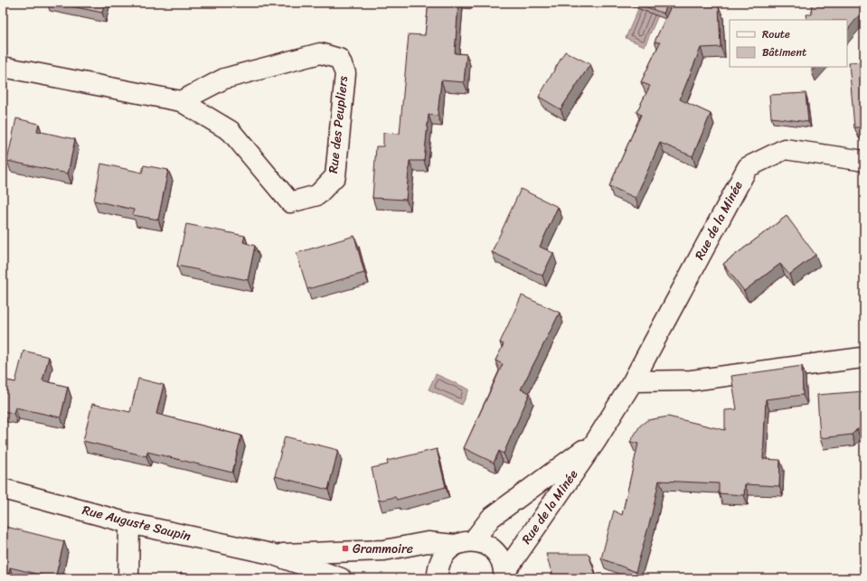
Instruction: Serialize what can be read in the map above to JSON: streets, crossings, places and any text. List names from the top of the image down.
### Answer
{
  "streets": {
    "street": ["Rue des Peupliers", "Rue de la Minée", "Rue Auguste Saupin"]
  },
  "crossings": [
    ["Rue de la Minée", "Rue Auguste Saupin"]
  ],
  "places": {
    "transit": ["Grammoire"]
  },
  "legend": ["Route", "Bâtiment"]
}
